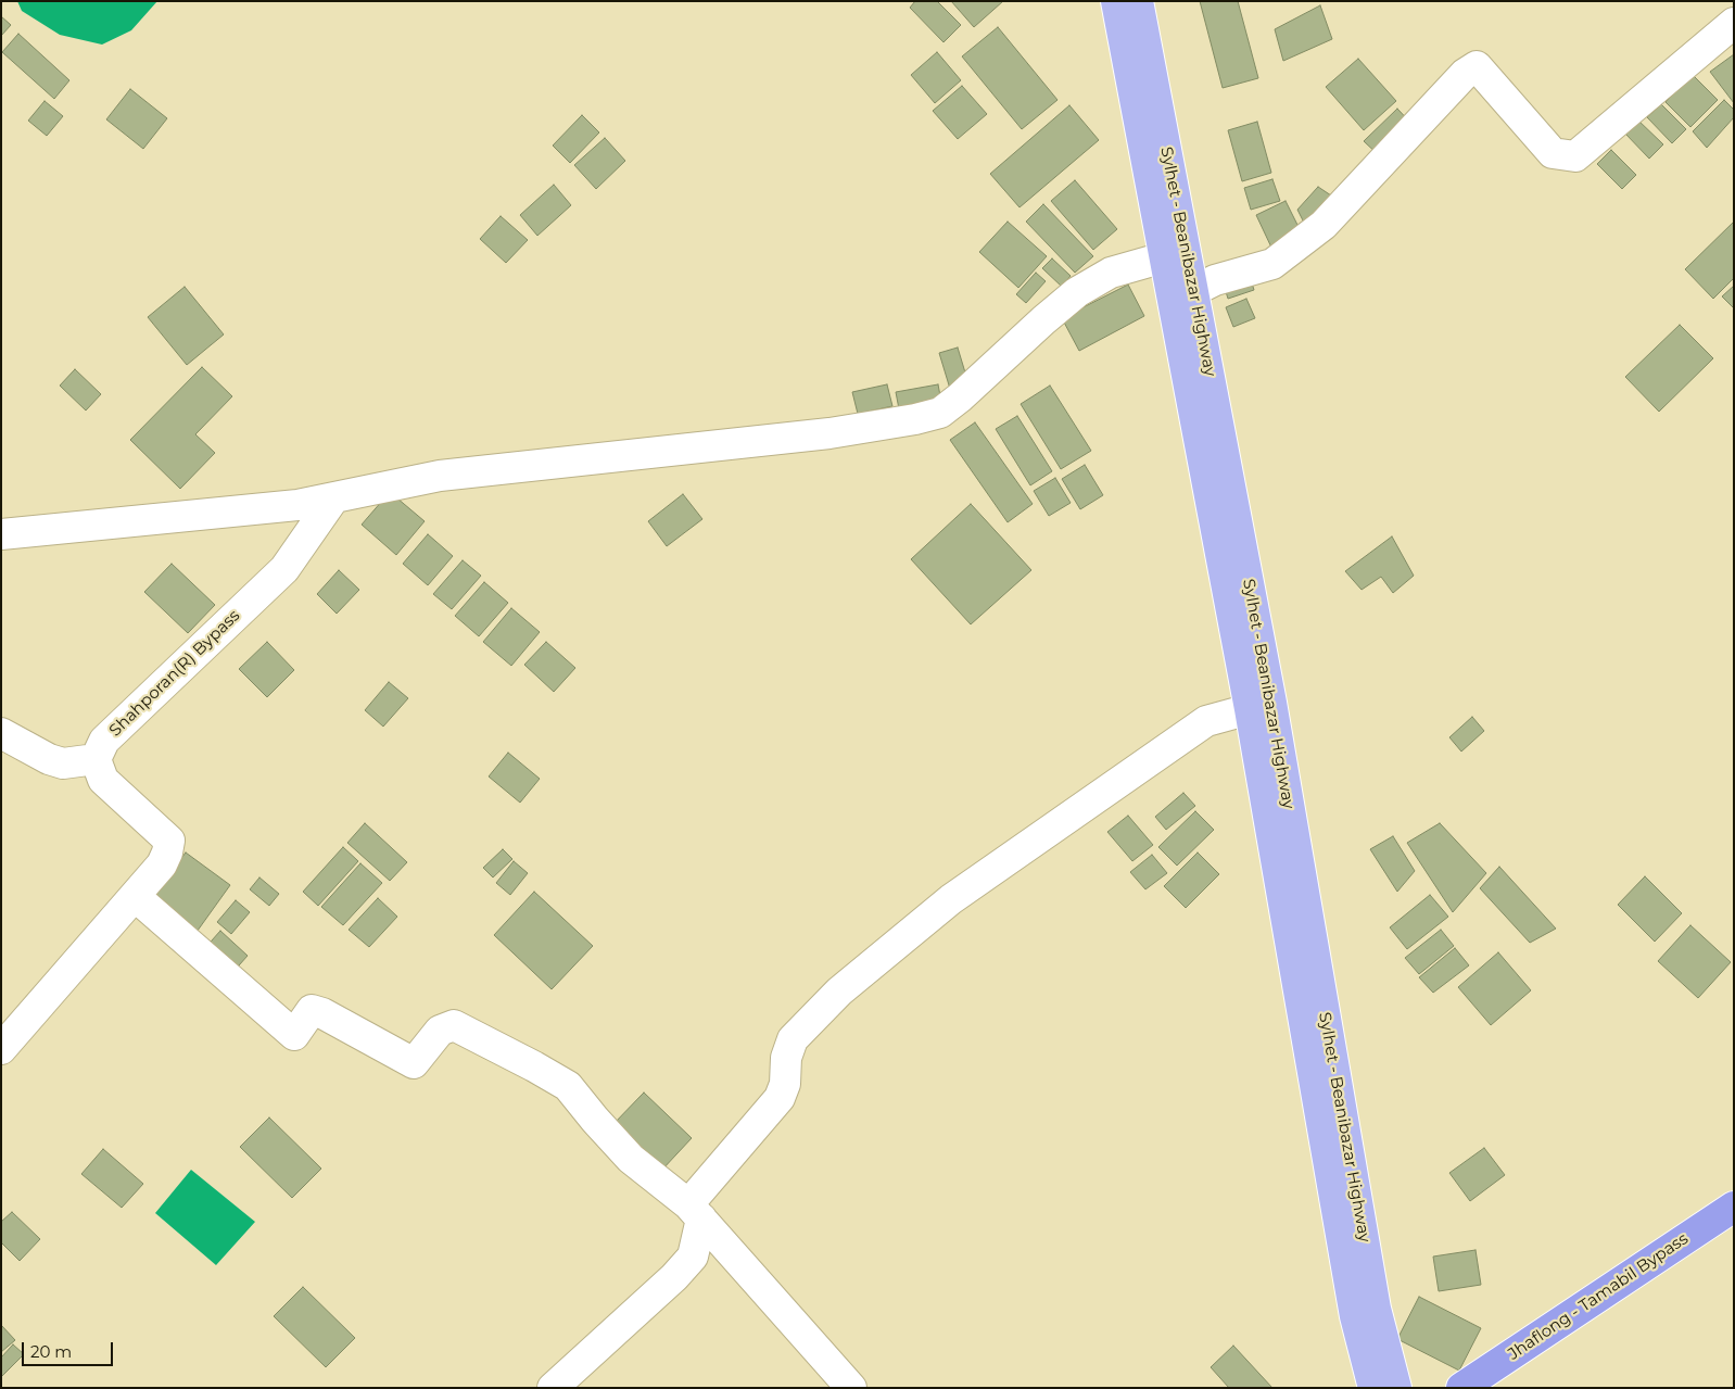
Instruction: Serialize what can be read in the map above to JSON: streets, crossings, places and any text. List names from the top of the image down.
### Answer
{
  "streets": {
    "highway": ["Jhaflong - Tamabil Bypass"],
    "main road": ["Sylhet - Beanibazar Highway"],
    "street": ["Shahporan(R) Bypass"]
  },
  "scale_bar": "20 m"
}
